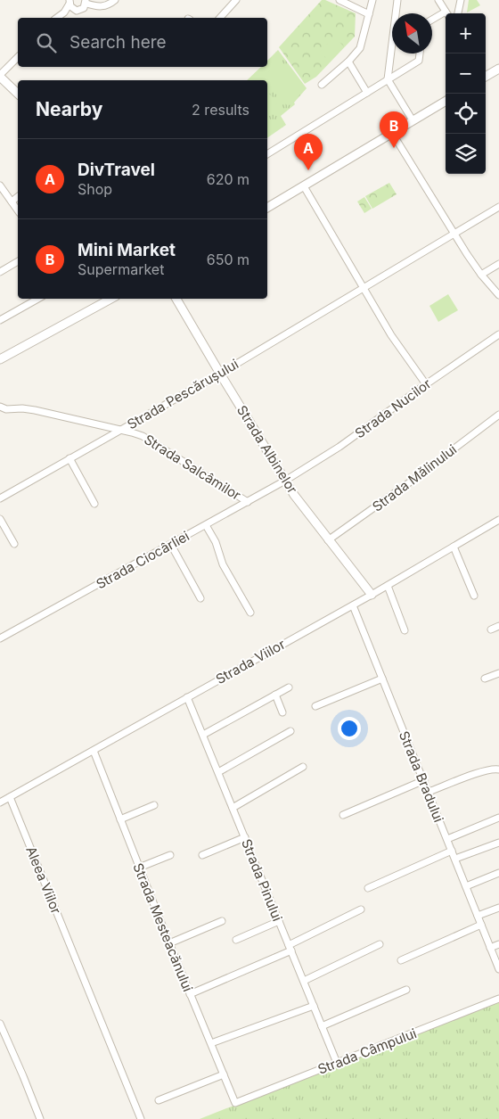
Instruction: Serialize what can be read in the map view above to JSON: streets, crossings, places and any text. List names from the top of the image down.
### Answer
{
  "streets": {
    "street": [
      "Strada Pescărușului",
      "Strada Nucilor",
      "Strada Albinelor",
      "Strada Salcâmilor",
      "Strada Mălinului",
      "Strada Ciocârliei",
      "Strada Viilor",
      "Strada Bradului",
      "Aleea Viilor",
      "Strada Pinului",
      "Strada Mesteacănului",
      "Strada Câmpului"
    ]
  },
  "crossings": [
    ["Strada Pescărușului", "Strada Albinelor"],
    ["Strada Pescărușului", "Strada Salcâmilor"],
    ["Strada Nucilor", "Strada Albinelor"],
    ["Strada Nucilor", "Strada Ciocârliei"],
    ["Strada Albinelor", "Strada Mălinului"],
    ["Strada Albinelor", "Strada Ciocârliei"],
    ["Strada Albinelor", "Strada Viilor"],
    ["Strada Salcâmilor", "Strada Ciocârliei"],
    ["Strada Viilor", "Strada Bradului"],
    ["Strada Viilor", "Aleea Viilor"],
    ["Strada Viilor", "Strada Pinului"],
    ["Strada Viilor", "Strada Mesteacănului"],
    ["Strada Pinului", "Strada Câmpului"],
    ["Strada Mesteacănului", "Strada Câmpului"]
  ],
  "north": "top left",
  "page": {
    "map_buttons": ["+", "−"],
    "search": "Search here",
    "heading": ["Nearby", "2 results"],
    "pins": ["B", "A"],
    "list": [
      {
        "mark": "A",
        "name": "DivTravel",
        "note": "Shop",
        "value": "620 m"
      },
      {
        "mark": "B",
        "name": "Mini Market",
        "note": "Supermarket",
        "value": "650 m"
      }
    ]
  }
}
